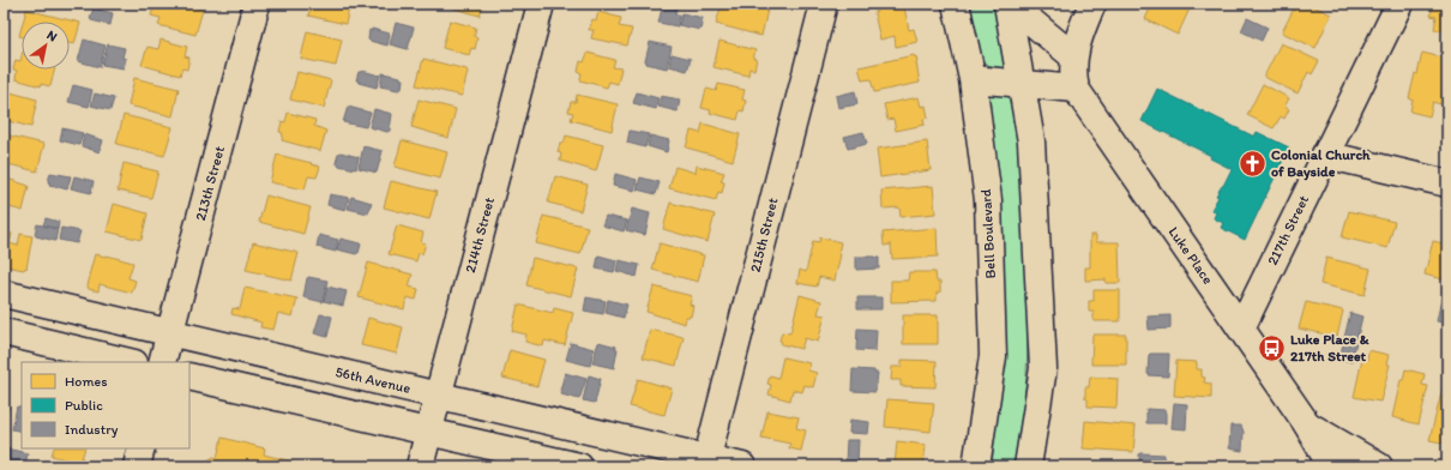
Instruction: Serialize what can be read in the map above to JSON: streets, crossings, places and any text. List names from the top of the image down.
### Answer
{
  "streets": {
    "street": [
      "213th Street",
      "217th Street",
      "Bell Boulevard",
      "214th Street",
      "215th Street",
      "Luke Place",
      "56th Avenue"
    ]
  },
  "crossings": [
    ["213th Street", "56th Avenue"],
    ["217th Street", "Luke Place"],
    ["214th Street", "56th Avenue"],
    ["215th Street", "56th Avenue"]
  ],
  "places": {
    "church": ["Colonial Church of Bayside"],
    "bus stop": ["Luke Place & 217th Street"]
  },
  "legend": ["Homes", "Public", "Industry"],
  "north": "top right"
}
